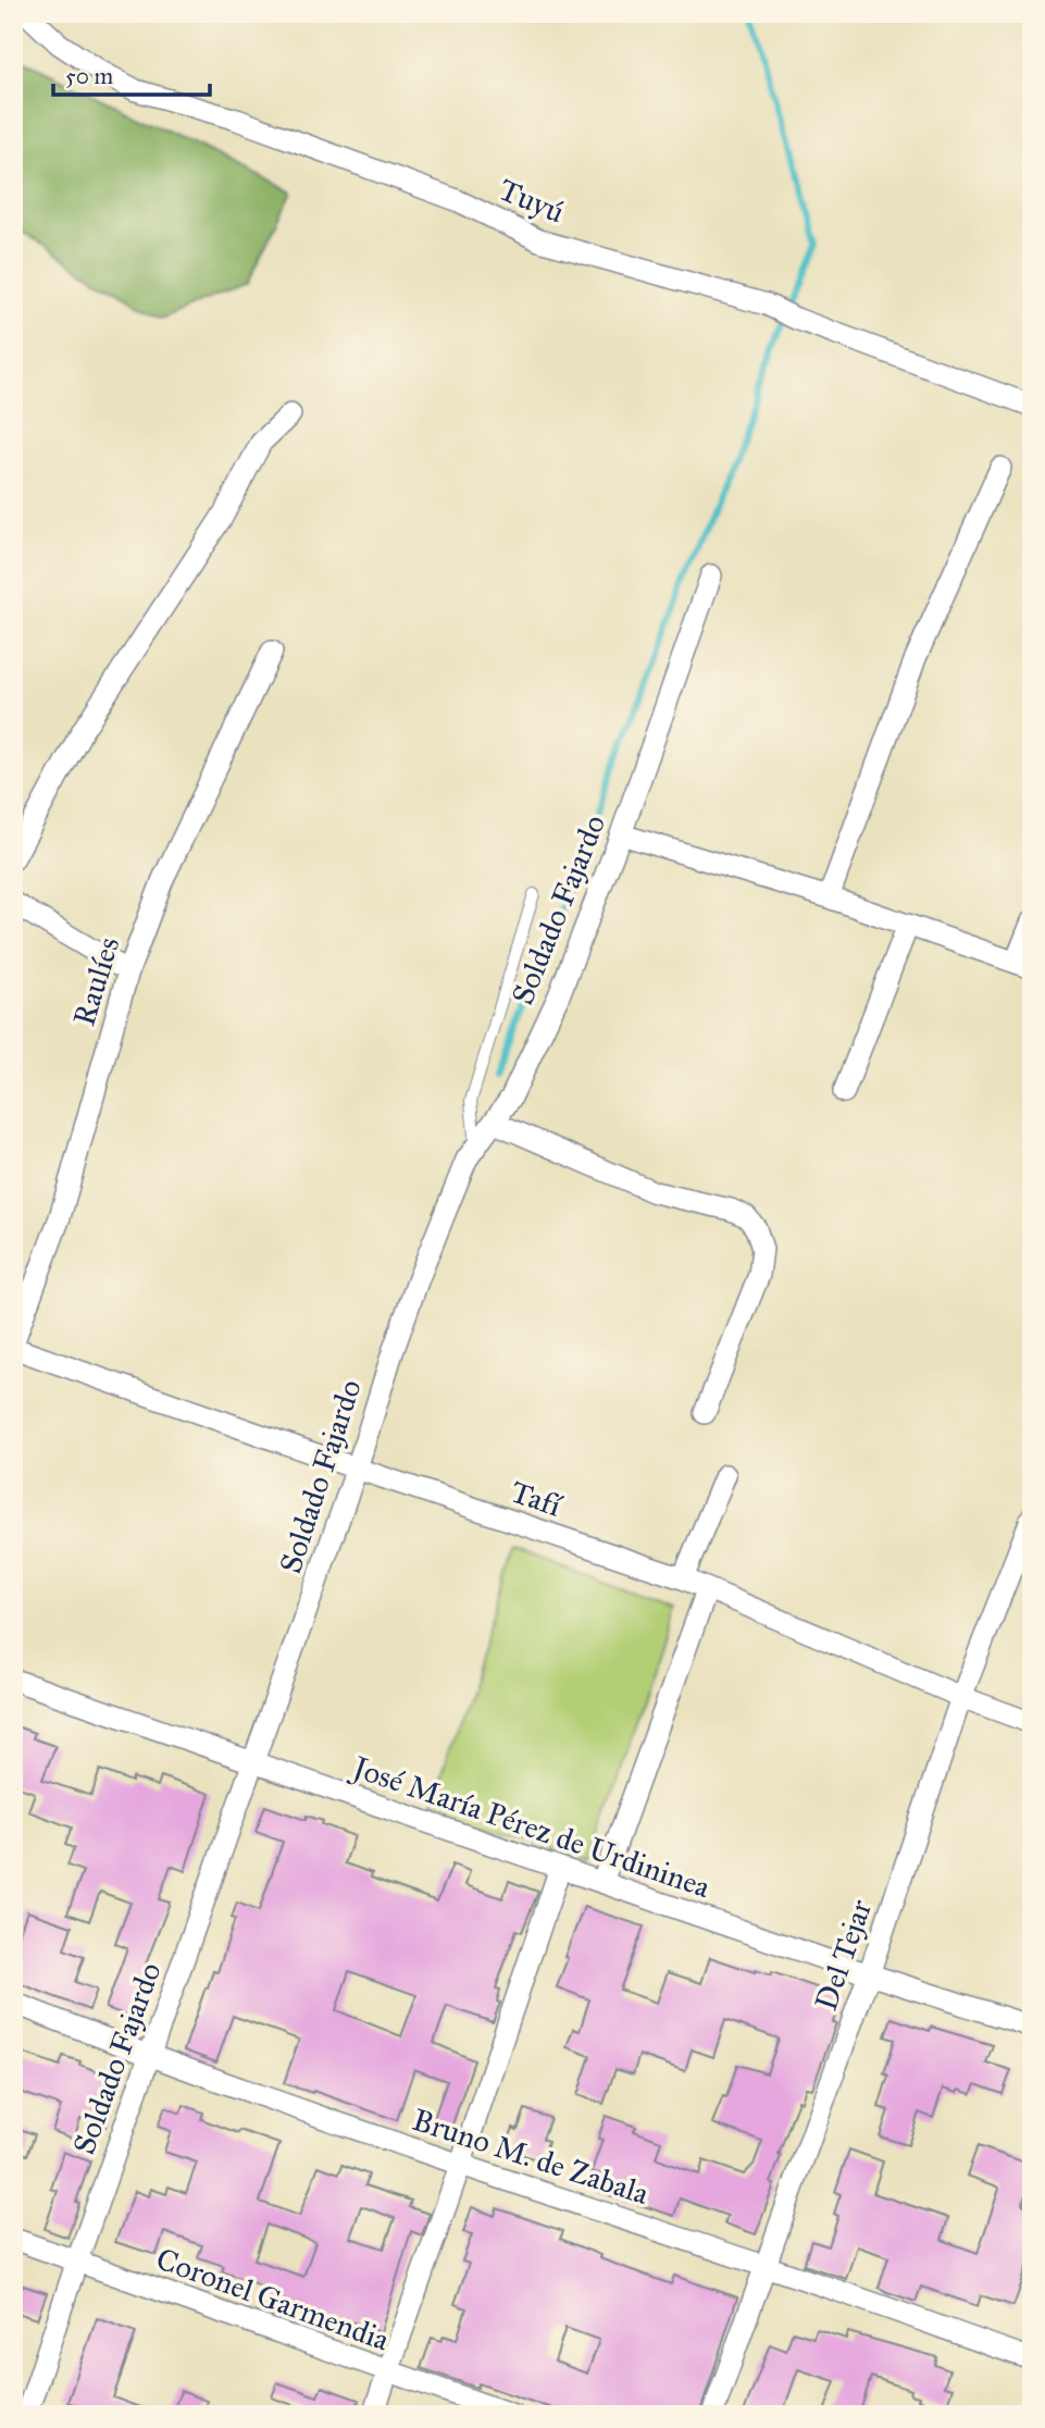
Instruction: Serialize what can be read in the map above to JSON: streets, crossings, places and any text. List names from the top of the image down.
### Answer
{
  "streets": {
    "street": [
      "Tuyú",
      "Soldado Fajardo",
      "Raulíes",
      "Tafí",
      "José María Pérez de Urdininea",
      "Del Tejar",
      "Bruno M. de Zabala",
      "Coronel Garmendia"
    ]
  },
  "crossings": [
    ["Soldado Fajardo", "Tafí"],
    ["Soldado Fajardo", "José María Pérez de Urdininea"],
    ["Soldado Fajardo", "Bruno M. de Zabala"],
    ["Soldado Fajardo", "Coronel Garmendia"],
    ["Raulíes", "Tafí"],
    ["Tafí", "Del Tejar"],
    ["José María Pérez de Urdininea", "Del Tejar"],
    ["Del Tejar", "Bruno M. de Zabala"]
  ],
  "scale_bar": "50 m"
}
